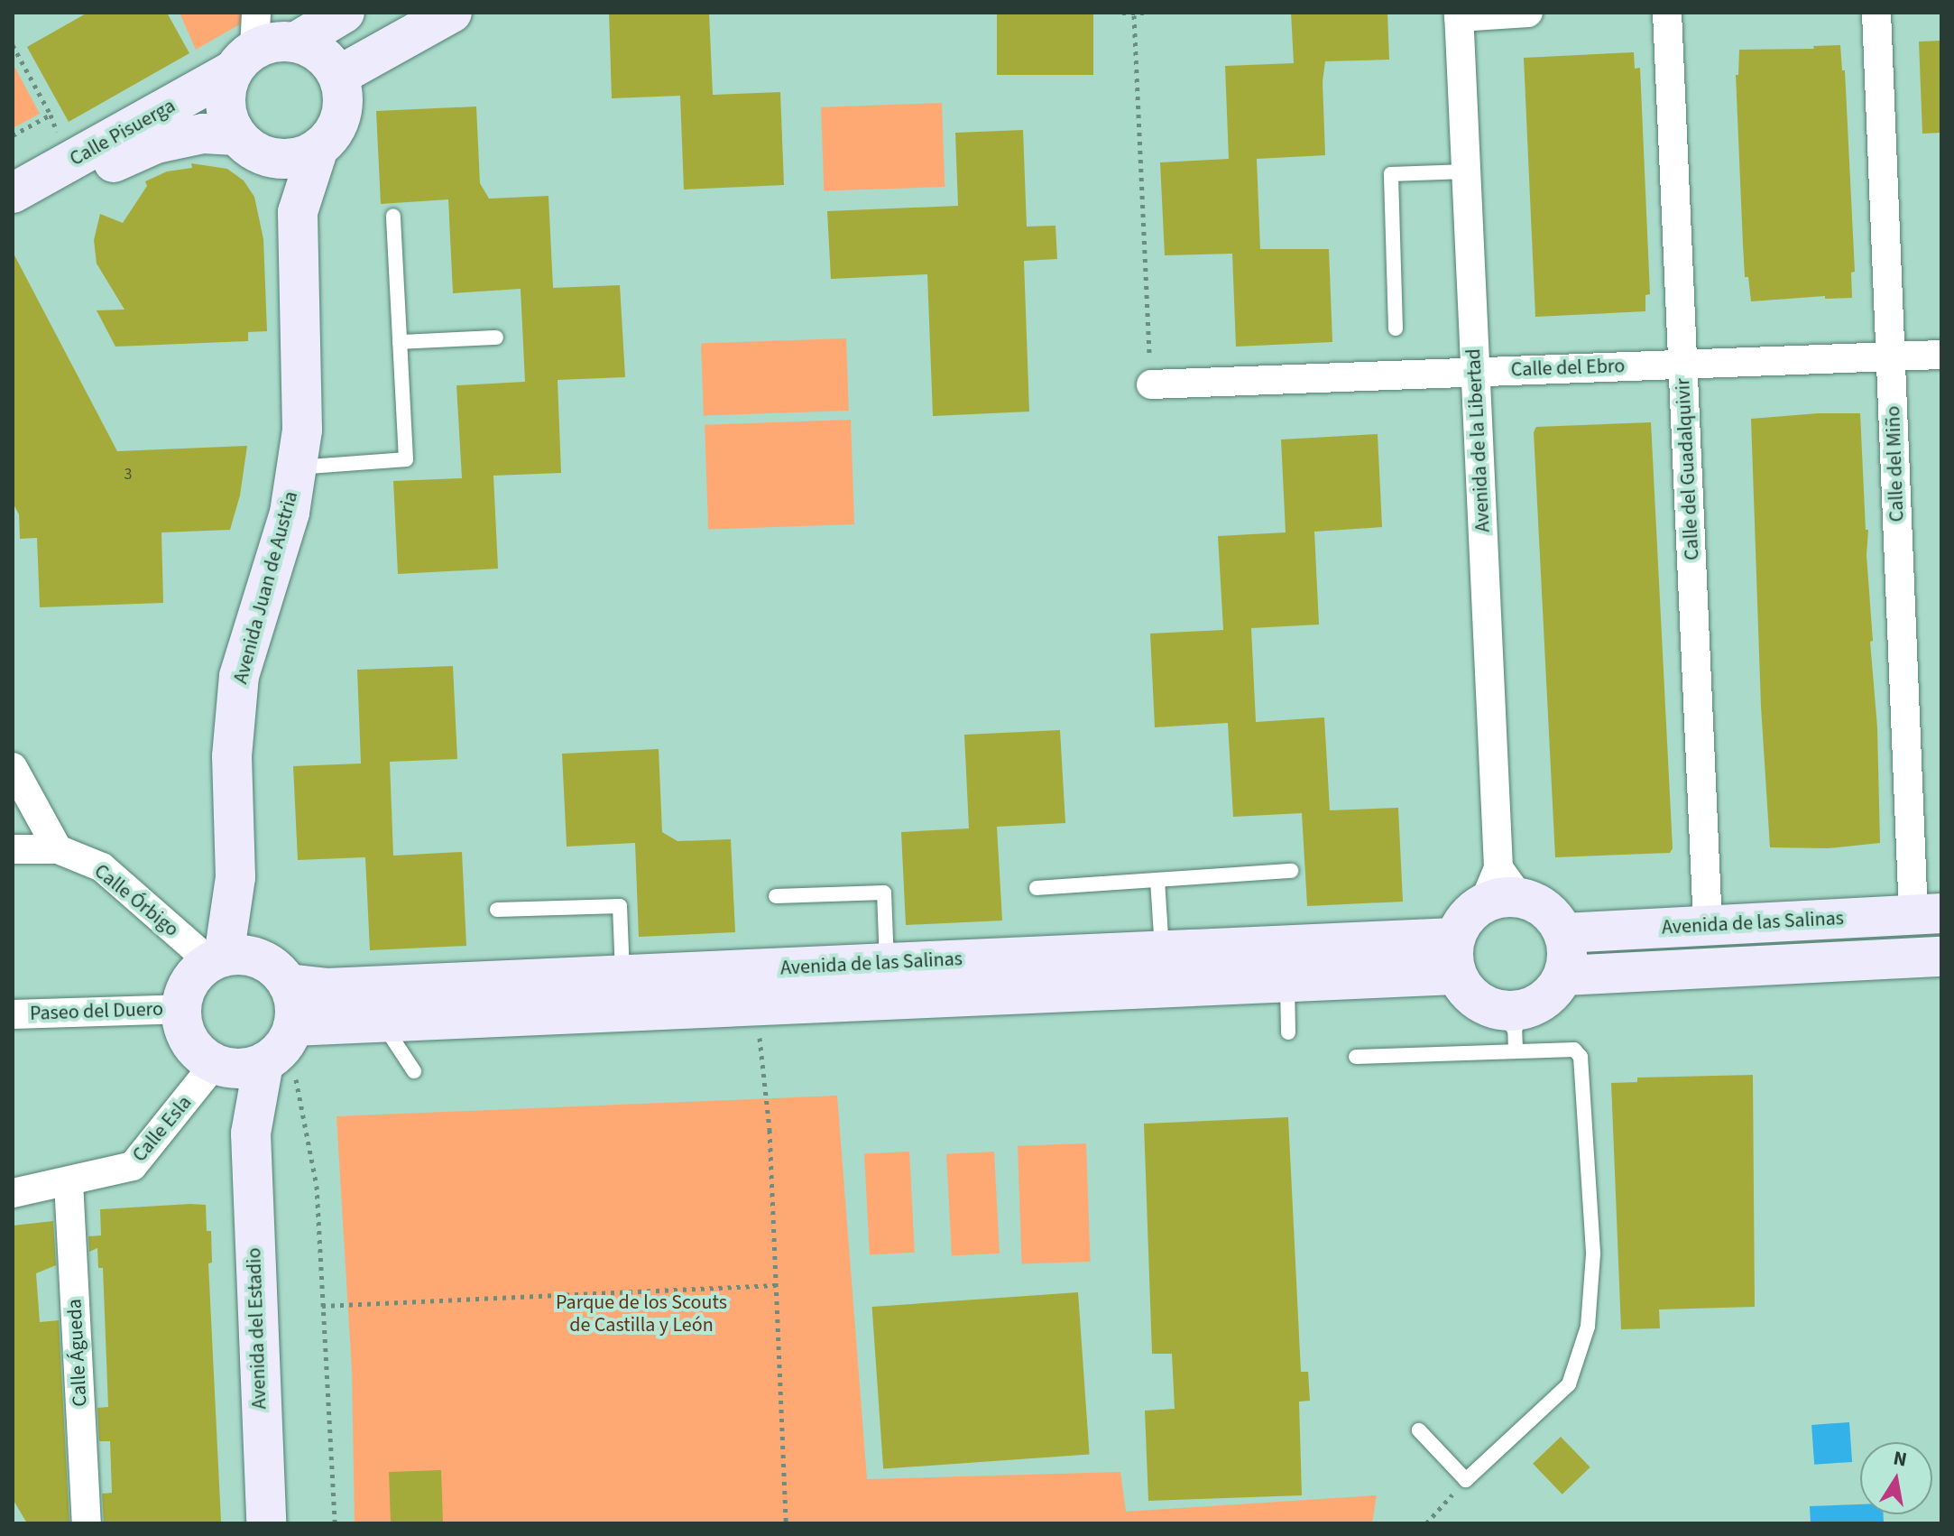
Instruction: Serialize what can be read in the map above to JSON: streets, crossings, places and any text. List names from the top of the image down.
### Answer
{
  "streets": {
    "street": [
      "Calle Pisuerga",
      "Calle del Ebro",
      "Avenida de la Libertad",
      "Calle del Miño",
      "Calle del Guadalquivir",
      "Avenida Juan de Austria",
      "Calle Órbigo",
      "Avenida de las Salinas",
      "Paseo del Duero",
      "Calle Esla",
      "Avenida del Estadio",
      "Calle Águeda"
    ]
  },
  "crossings": [
    ["Calle Pisuerga", "Avenida Juan de Austria"],
    ["Calle del Ebro", "Avenida de la Libertad"],
    ["Calle del Ebro", "Calle del Miño"],
    ["Calle del Ebro", "Calle del Guadalquivir"],
    ["Avenida de la Libertad", "Avenida de las Salinas"],
    ["Calle del Miño", "Avenida de las Salinas"],
    ["Calle del Guadalquivir", "Avenida de las Salinas"],
    ["Avenida Juan de Austria", "Calle Órbigo"],
    ["Avenida Juan de Austria", "Avenida de las Salinas"],
    ["Avenida Juan de Austria", "Paseo del Duero"],
    ["Avenida Juan de Austria", "Calle Esla"],
    ["Avenida Juan de Austria", "Avenida del Estadio"],
    ["Calle Órbigo", "Avenida de las Salinas"],
    ["Calle Órbigo", "Paseo del Duero"],
    ["Calle Órbigo", "Calle Esla"],
    ["Calle Órbigo", "Avenida del Estadio"],
    ["Avenida de las Salinas", "Paseo del Duero"],
    ["Avenida de las Salinas", "Calle Esla"],
    ["Avenida de las Salinas", "Avenida del Estadio"],
    ["Paseo del Duero", "Calle Esla"],
    ["Paseo del Duero", "Avenida del Estadio"],
    ["Calle Esla", "Avenida del Estadio"],
    ["Calle Esla", "Calle Águeda"]
  ],
  "parks": ["Parque de los Scouts de Castilla y León"],
  "house_numbers": ["3"],
  "north": "top"
}
